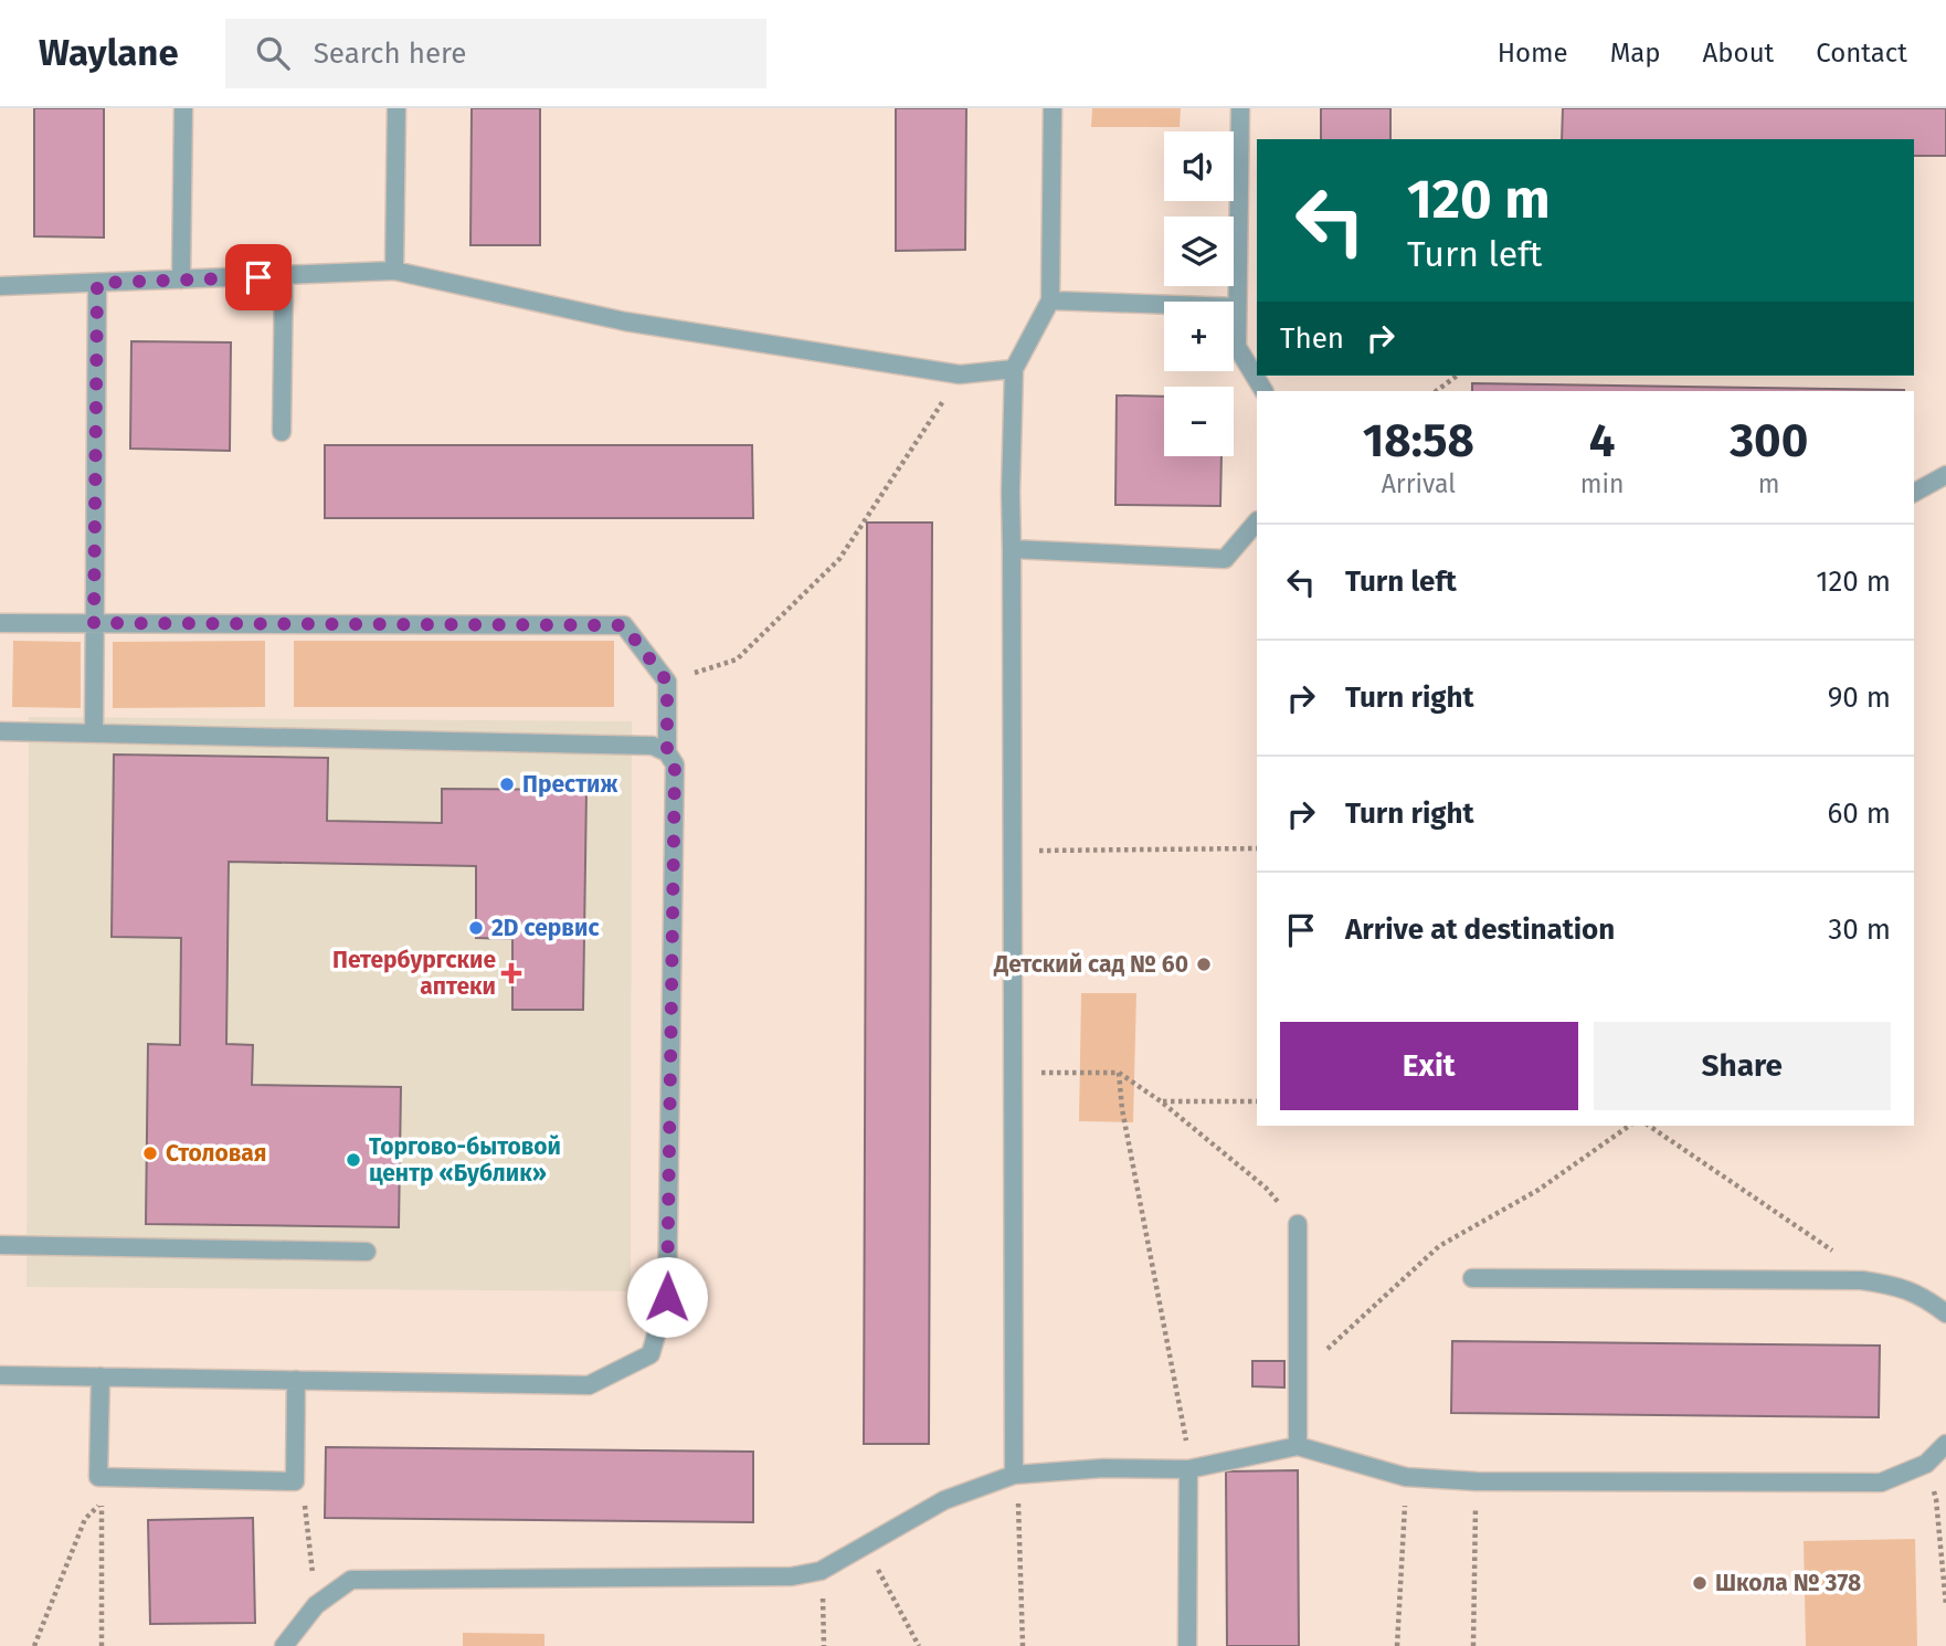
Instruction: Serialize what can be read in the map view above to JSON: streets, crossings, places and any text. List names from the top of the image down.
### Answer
{
  "places": {
    "other": [
      "Престиж",
      "2D сервис",
      "Детский сад № 60",
      "Столовая",
      "Торгово-бытовой центр «Бублик»",
      "Школа № 378"
    ],
    "health": ["Петербургские аптеки"]
  },
  "page": {
    "header": "Waylane",
    "search": "Search here",
    "nav": [
      "Home",
      "Map",
      "About",
      "Contact"
    ],
    "map_buttons": ["+", "−"],
    "turn": ["120 m", "Turn left"],
    "then": "Then",
    "eta": [
      "18:58",
      "Arrival",
      "4",
      "min",
      "300",
      "m"
    ],
    "list": [
      {
        "name": "Turn left",
        "value": "120 m"
      },
      {
        "name": "Turn right",
        "value": "90 m"
      },
      {
        "name": "Turn right",
        "value": "60 m"
      },
      {
        "name": "Arrive at destination",
        "value": "30 m"
      }
    ],
    "buttons": ["Exit", "Share"]
  }
}
